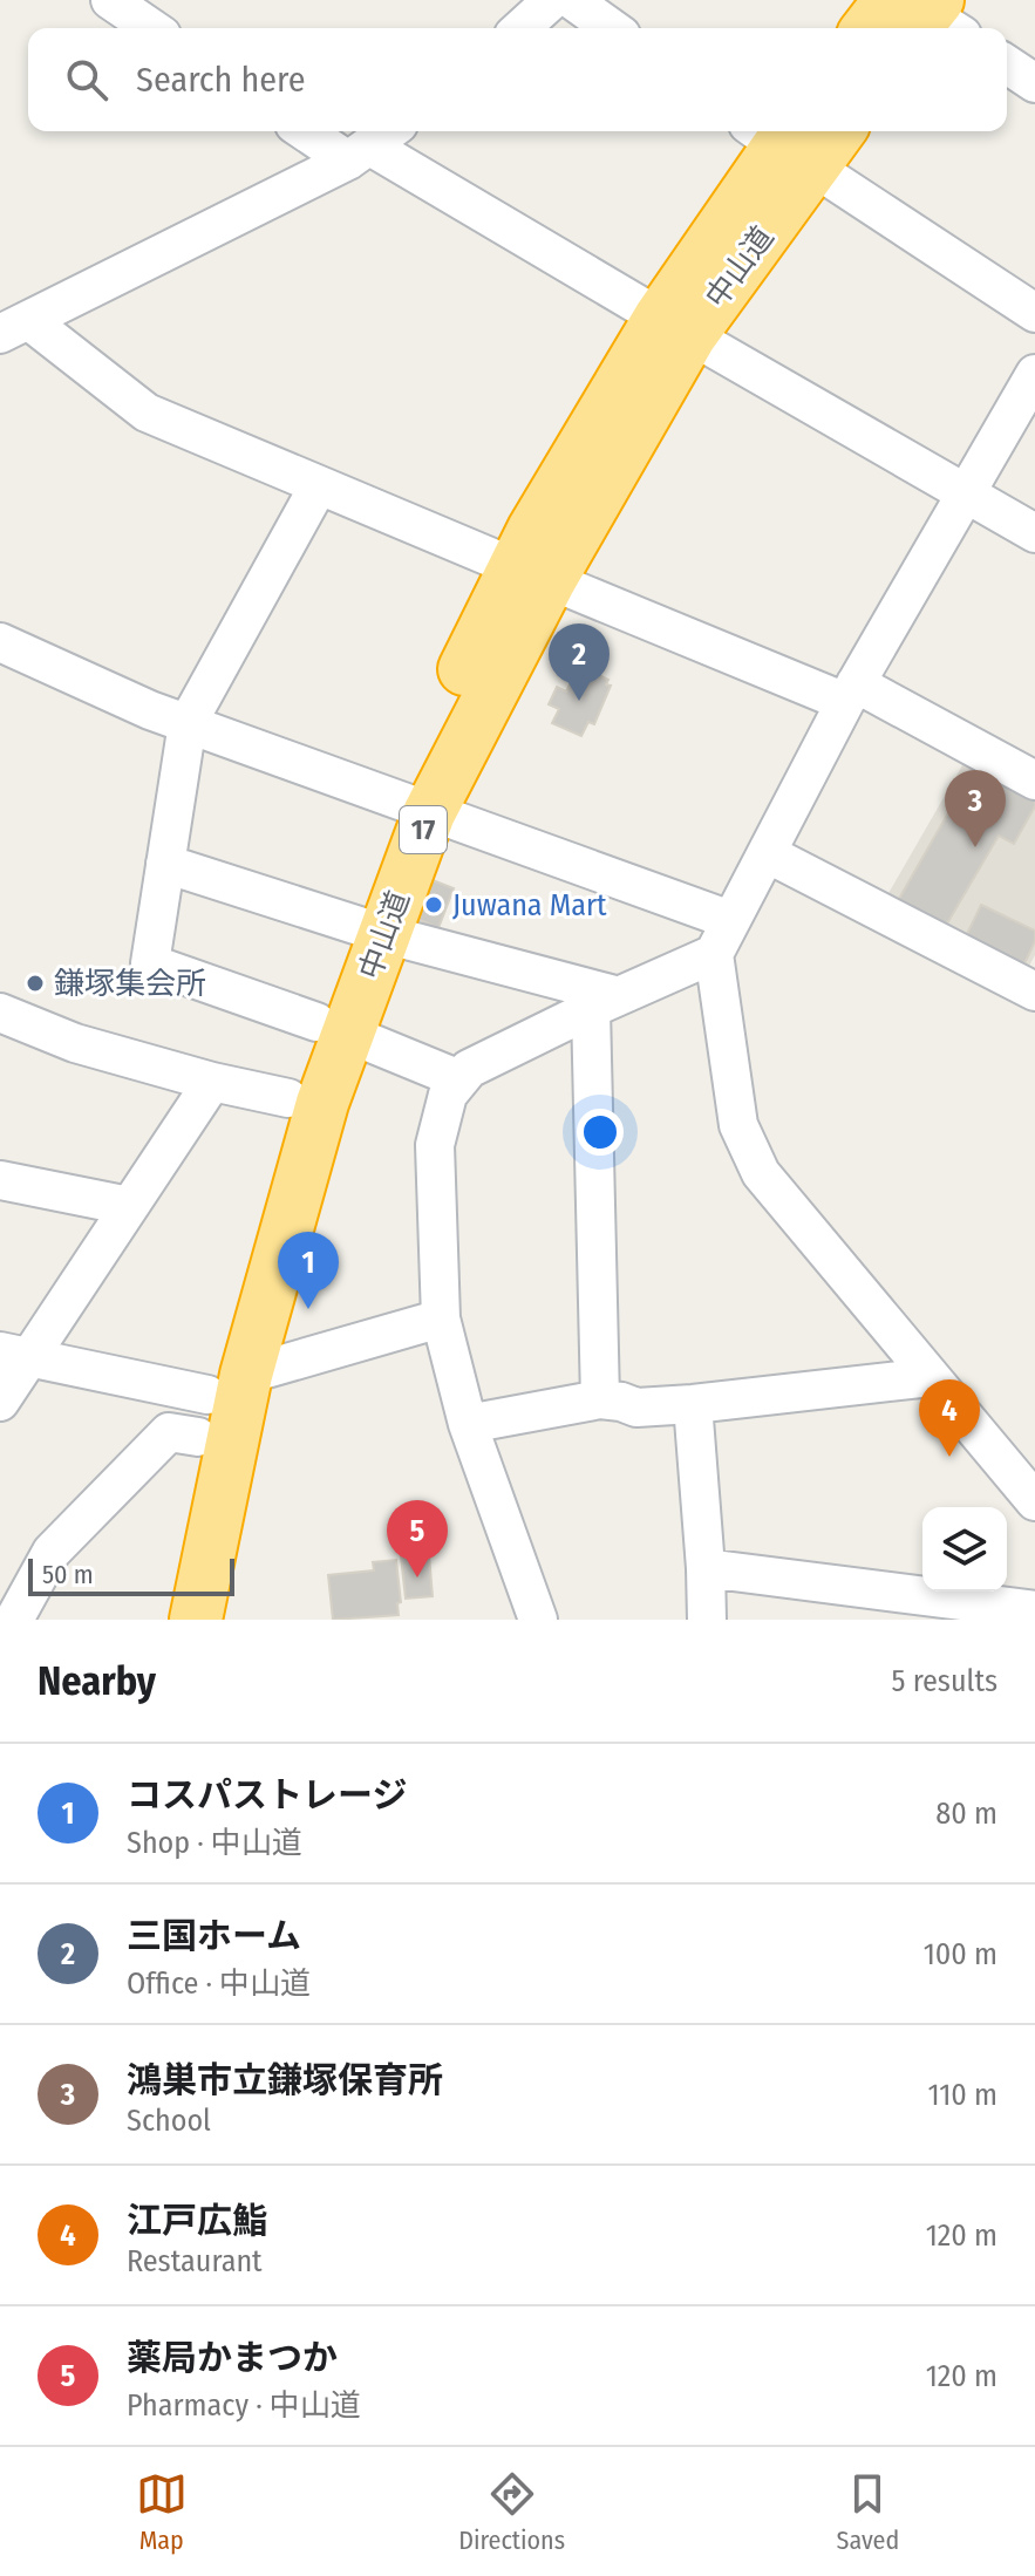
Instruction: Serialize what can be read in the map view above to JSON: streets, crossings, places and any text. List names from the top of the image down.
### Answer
{
  "streets": {
    "highway": ["中山道", "17"]
  },
  "places": ["Juwana Mart", "鎌塚集会所"],
  "scale_bar": "50 m",
  "page": {
    "search": "Search here",
    "pins": [
      "2",
      "3",
      "1",
      "4",
      "5"
    ],
    "scale": "50 m",
    "heading": ["Nearby", "5 results"],
    "list": [
      {
        "mark": "1",
        "name": "コスパストレージ",
        "note": "Shop · 中山道",
        "value": "80 m"
      },
      {
        "mark": "2",
        "name": "三国ホーム",
        "note": "Office · 中山道",
        "value": "100 m"
      },
      {
        "mark": "3",
        "name": "鴻巣市立鎌塚保育所",
        "note": "School",
        "value": "110 m"
      },
      {
        "mark": "4",
        "name": "江戸広鮨",
        "note": "Restaurant",
        "value": "120 m"
      },
      {
        "mark": "5",
        "name": "薬局かまつか",
        "note": "Pharmacy · 中山道",
        "value": "120 m"
      }
    ],
    "nav": ["Map", "Directions", "Saved"]
  }
}
